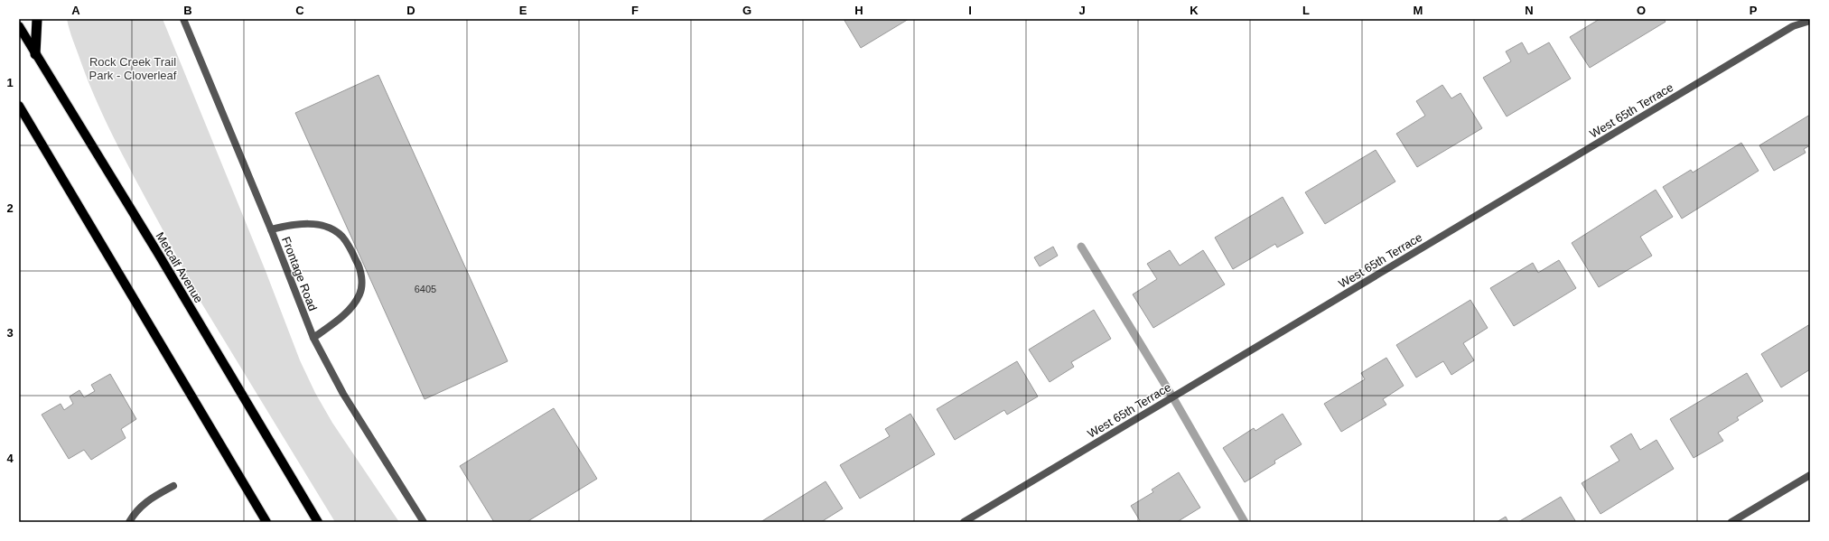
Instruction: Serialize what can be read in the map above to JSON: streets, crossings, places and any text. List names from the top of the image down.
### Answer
{
  "streets": {
    "main road": ["Metcalf Avenue"],
    "street": ["West 65th Terrace", "Frontage Road"]
  },
  "parks": ["Rock Creek Trail Park - Cloverleaf"],
  "house_numbers": ["6405"],
  "grid": {
    "columns": [
      "A",
      "B",
      "C",
      "D",
      "E",
      "F",
      "G",
      "H",
      "I",
      "J",
      "K",
      "L",
      "M",
      "N",
      "O",
      "P"
    ],
    "rows": [
      "1",
      "2",
      "3",
      "4"
    ]
  }
}
